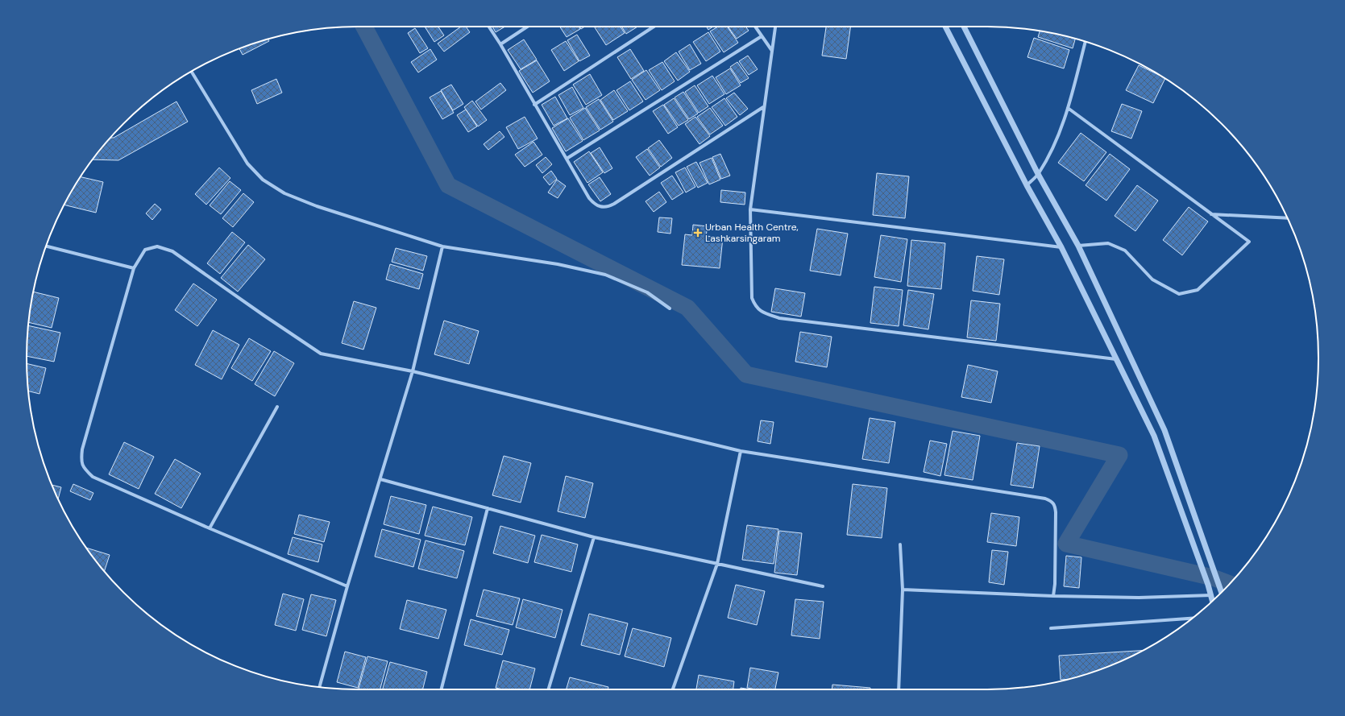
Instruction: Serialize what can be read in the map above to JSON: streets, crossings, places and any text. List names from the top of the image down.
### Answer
{
  "places": {
    "health": ["Urban Health Centre, Lashkarsingaram"]
  }
}
